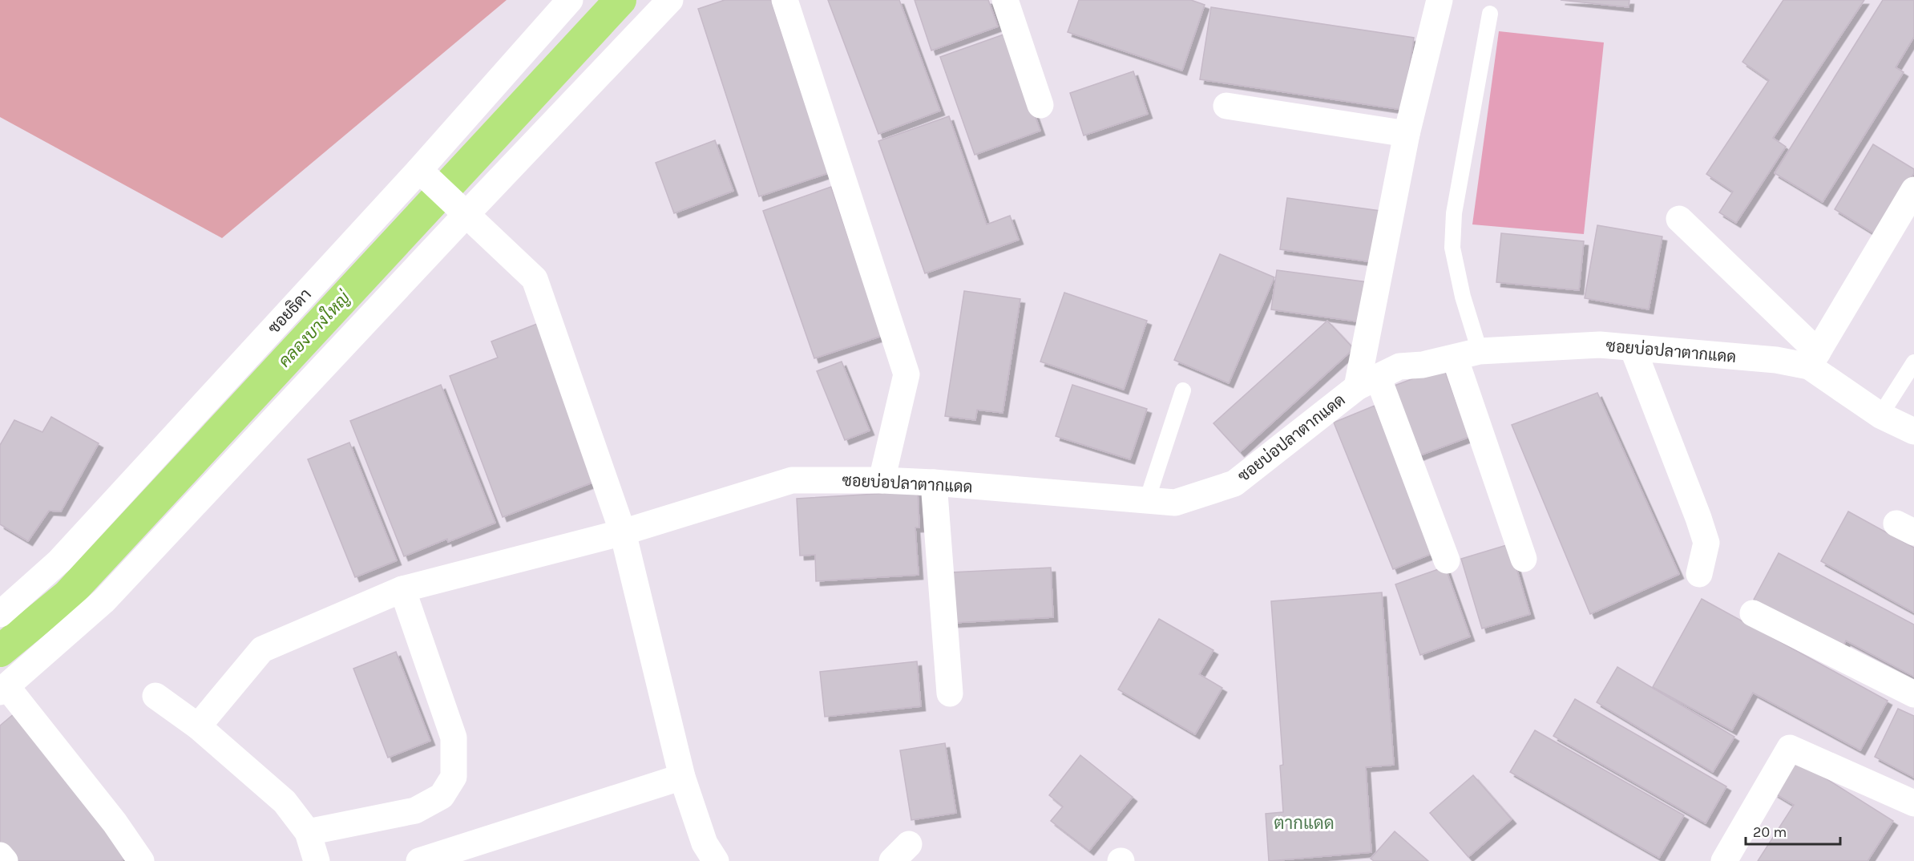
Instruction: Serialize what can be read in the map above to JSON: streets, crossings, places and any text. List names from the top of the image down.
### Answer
{
  "streets": {
    "street": ["ซอยธิดา", "ซอยบ่อปลาตากแดด"]
  },
  "districts": ["ตากแดด"],
  "water": ["คลองบางใหญ่"],
  "scale_bar": "20 m"
}
